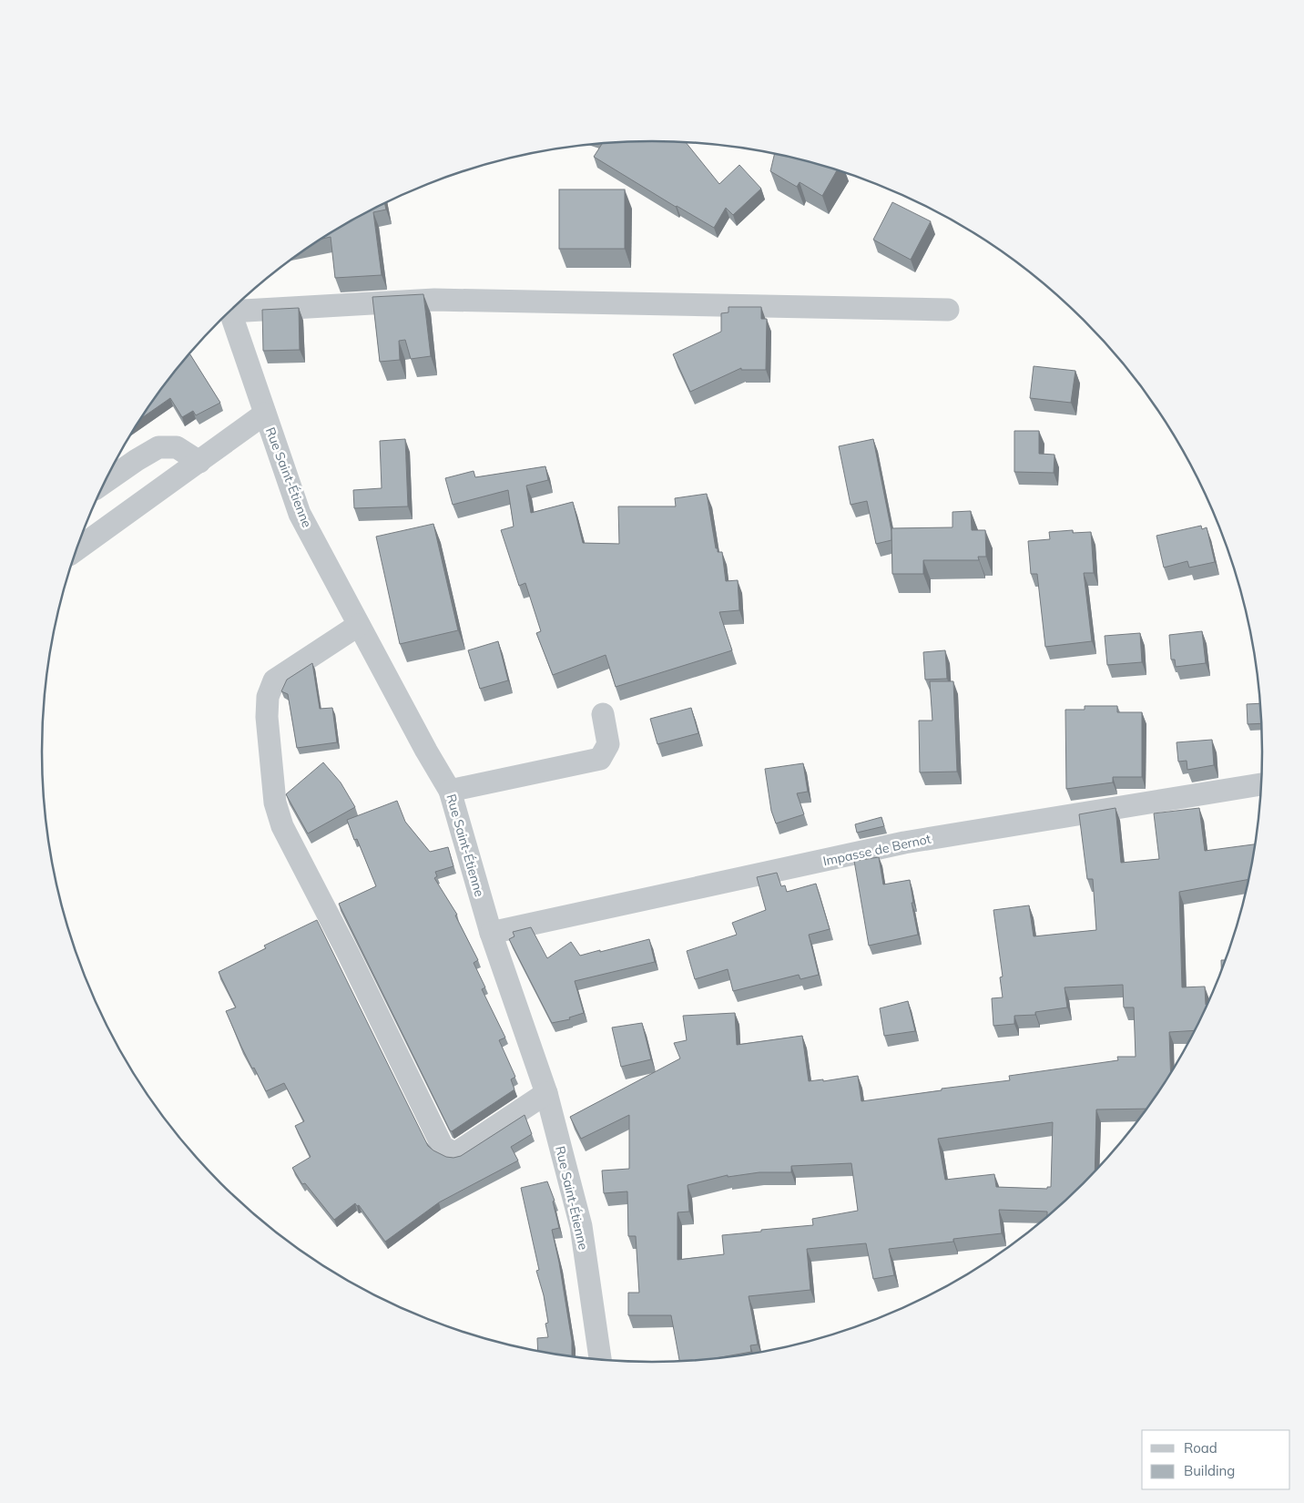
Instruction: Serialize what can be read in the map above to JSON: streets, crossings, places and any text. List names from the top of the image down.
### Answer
{
  "streets": {
    "street": ["Rue Saint-Étienne", "Impasse de Bernot"]
  },
  "crossings": [
    ["Rue Saint-Étienne", "Impasse de Bernot"]
  ],
  "legend": ["Road", "Building"]
}
